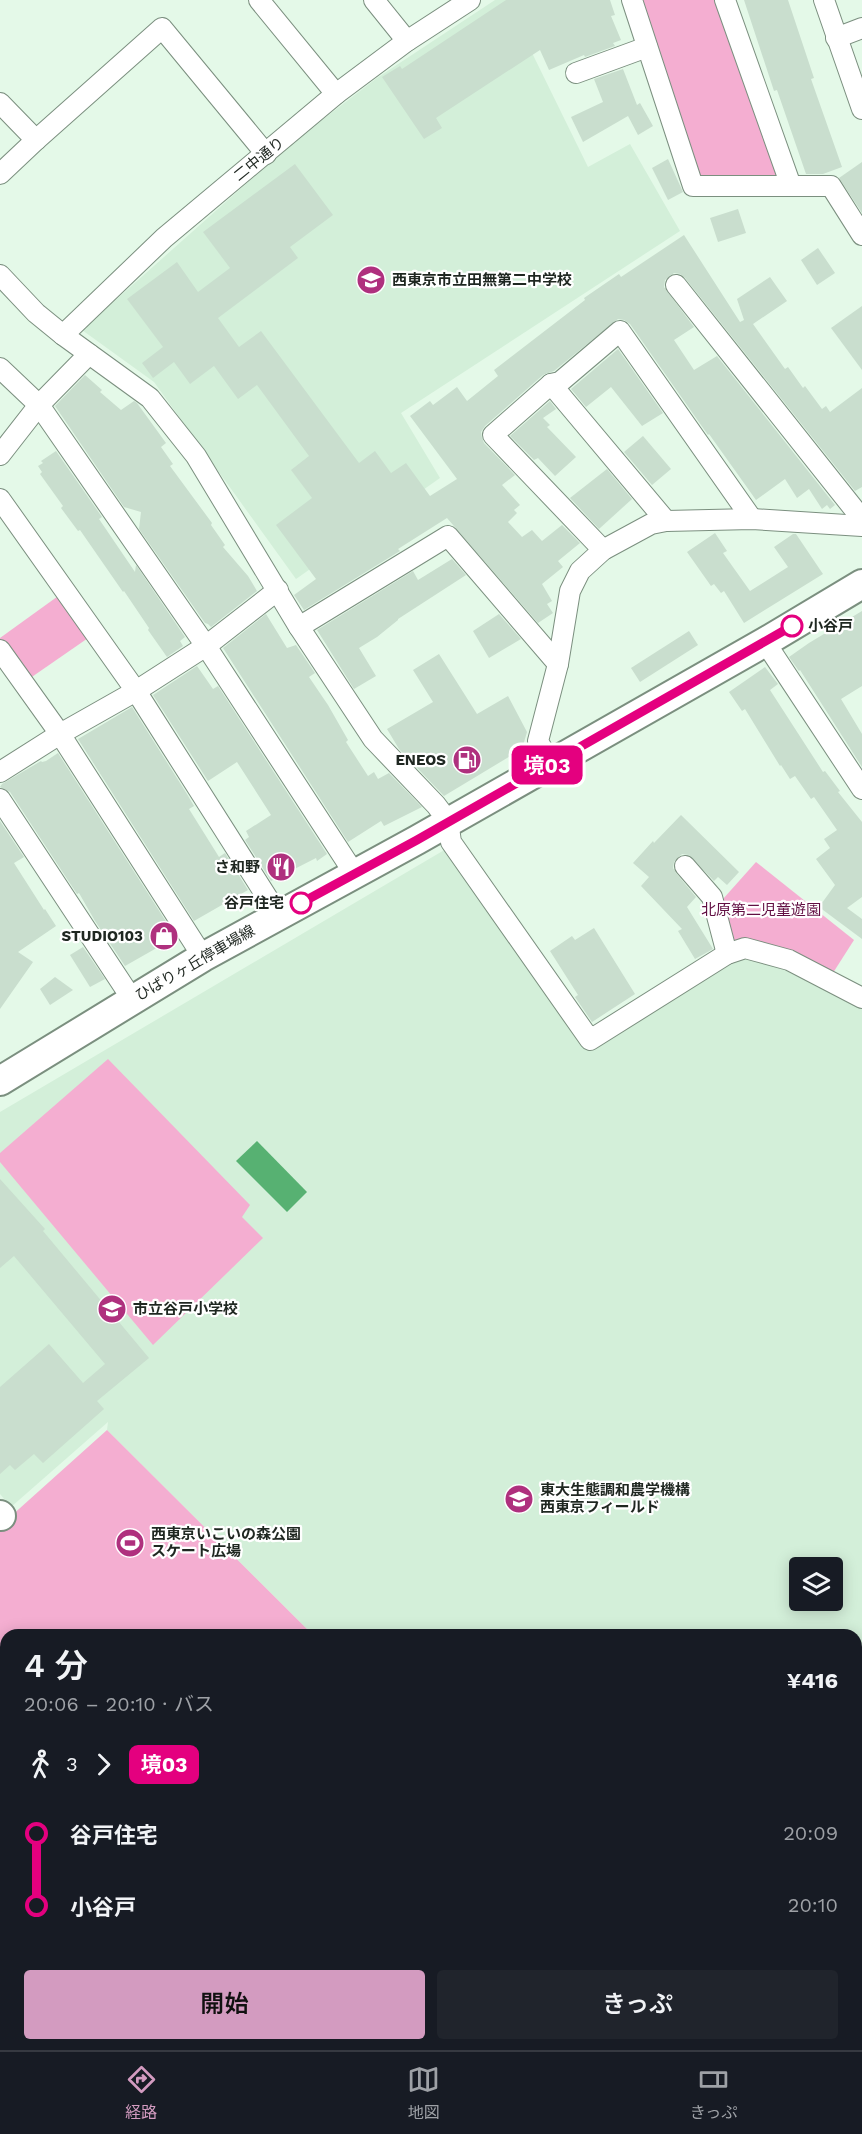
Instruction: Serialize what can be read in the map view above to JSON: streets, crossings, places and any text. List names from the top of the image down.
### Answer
{
  "streets": {
    "main road": ["ひばりヶ丘停車場線"],
    "street": ["二中通り"]
  },
  "parks": ["北原第二児童遊園"],
  "places": {
    "school or university": ["西東京市立田無第二中学校", "市立谷戸小学校", "東大生態調和農学機構 西東京フィールド"],
    "other": ["小谷戸", "谷戸住宅"],
    "fuel station": ["ENEOS"],
    "restaurant": ["さ和野"],
    "shop": ["STUDIO103"],
    "sports": ["西東京いこいの森公園 スケート広場"]
  },
  "lines": ["bus line 境03"],
  "page": {
    "on_map": "境03",
    "heading": ["4 分", "20:06 – 20:10 · バス", "¥416"],
    "legs": ["3", "境03"],
    "list": [
      {
        "name": "谷戸住宅",
        "value": "20:09"
      },
      {
        "name": "小谷戸",
        "value": "20:10"
      }
    ],
    "buttons": ["開始", "きっぷ"],
    "tabs": ["経路", "地図", "きっぷ"]
  }
}
